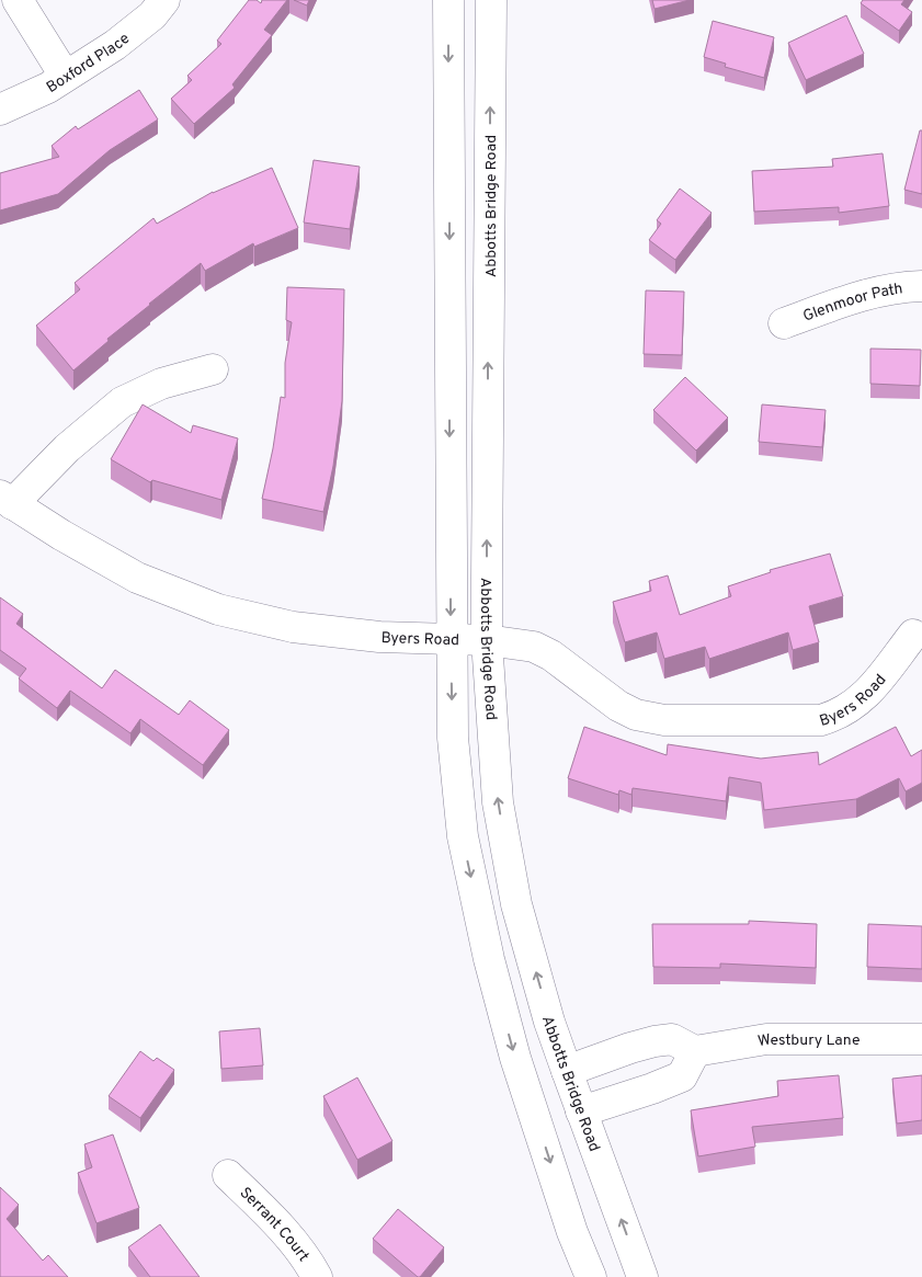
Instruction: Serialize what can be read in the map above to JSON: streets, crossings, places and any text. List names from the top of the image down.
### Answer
{
  "streets": {
    "main road": [
      "Boxford Place",
      "Abbotts Bridge Road",
      "Glenmoor Path",
      "Byers Road",
      "Westbury Lane",
      "Serrant Court"
    ]
  },
  "crossings": [
    ["Abbotts Bridge Road", "Byers Road"]
  ]
}
